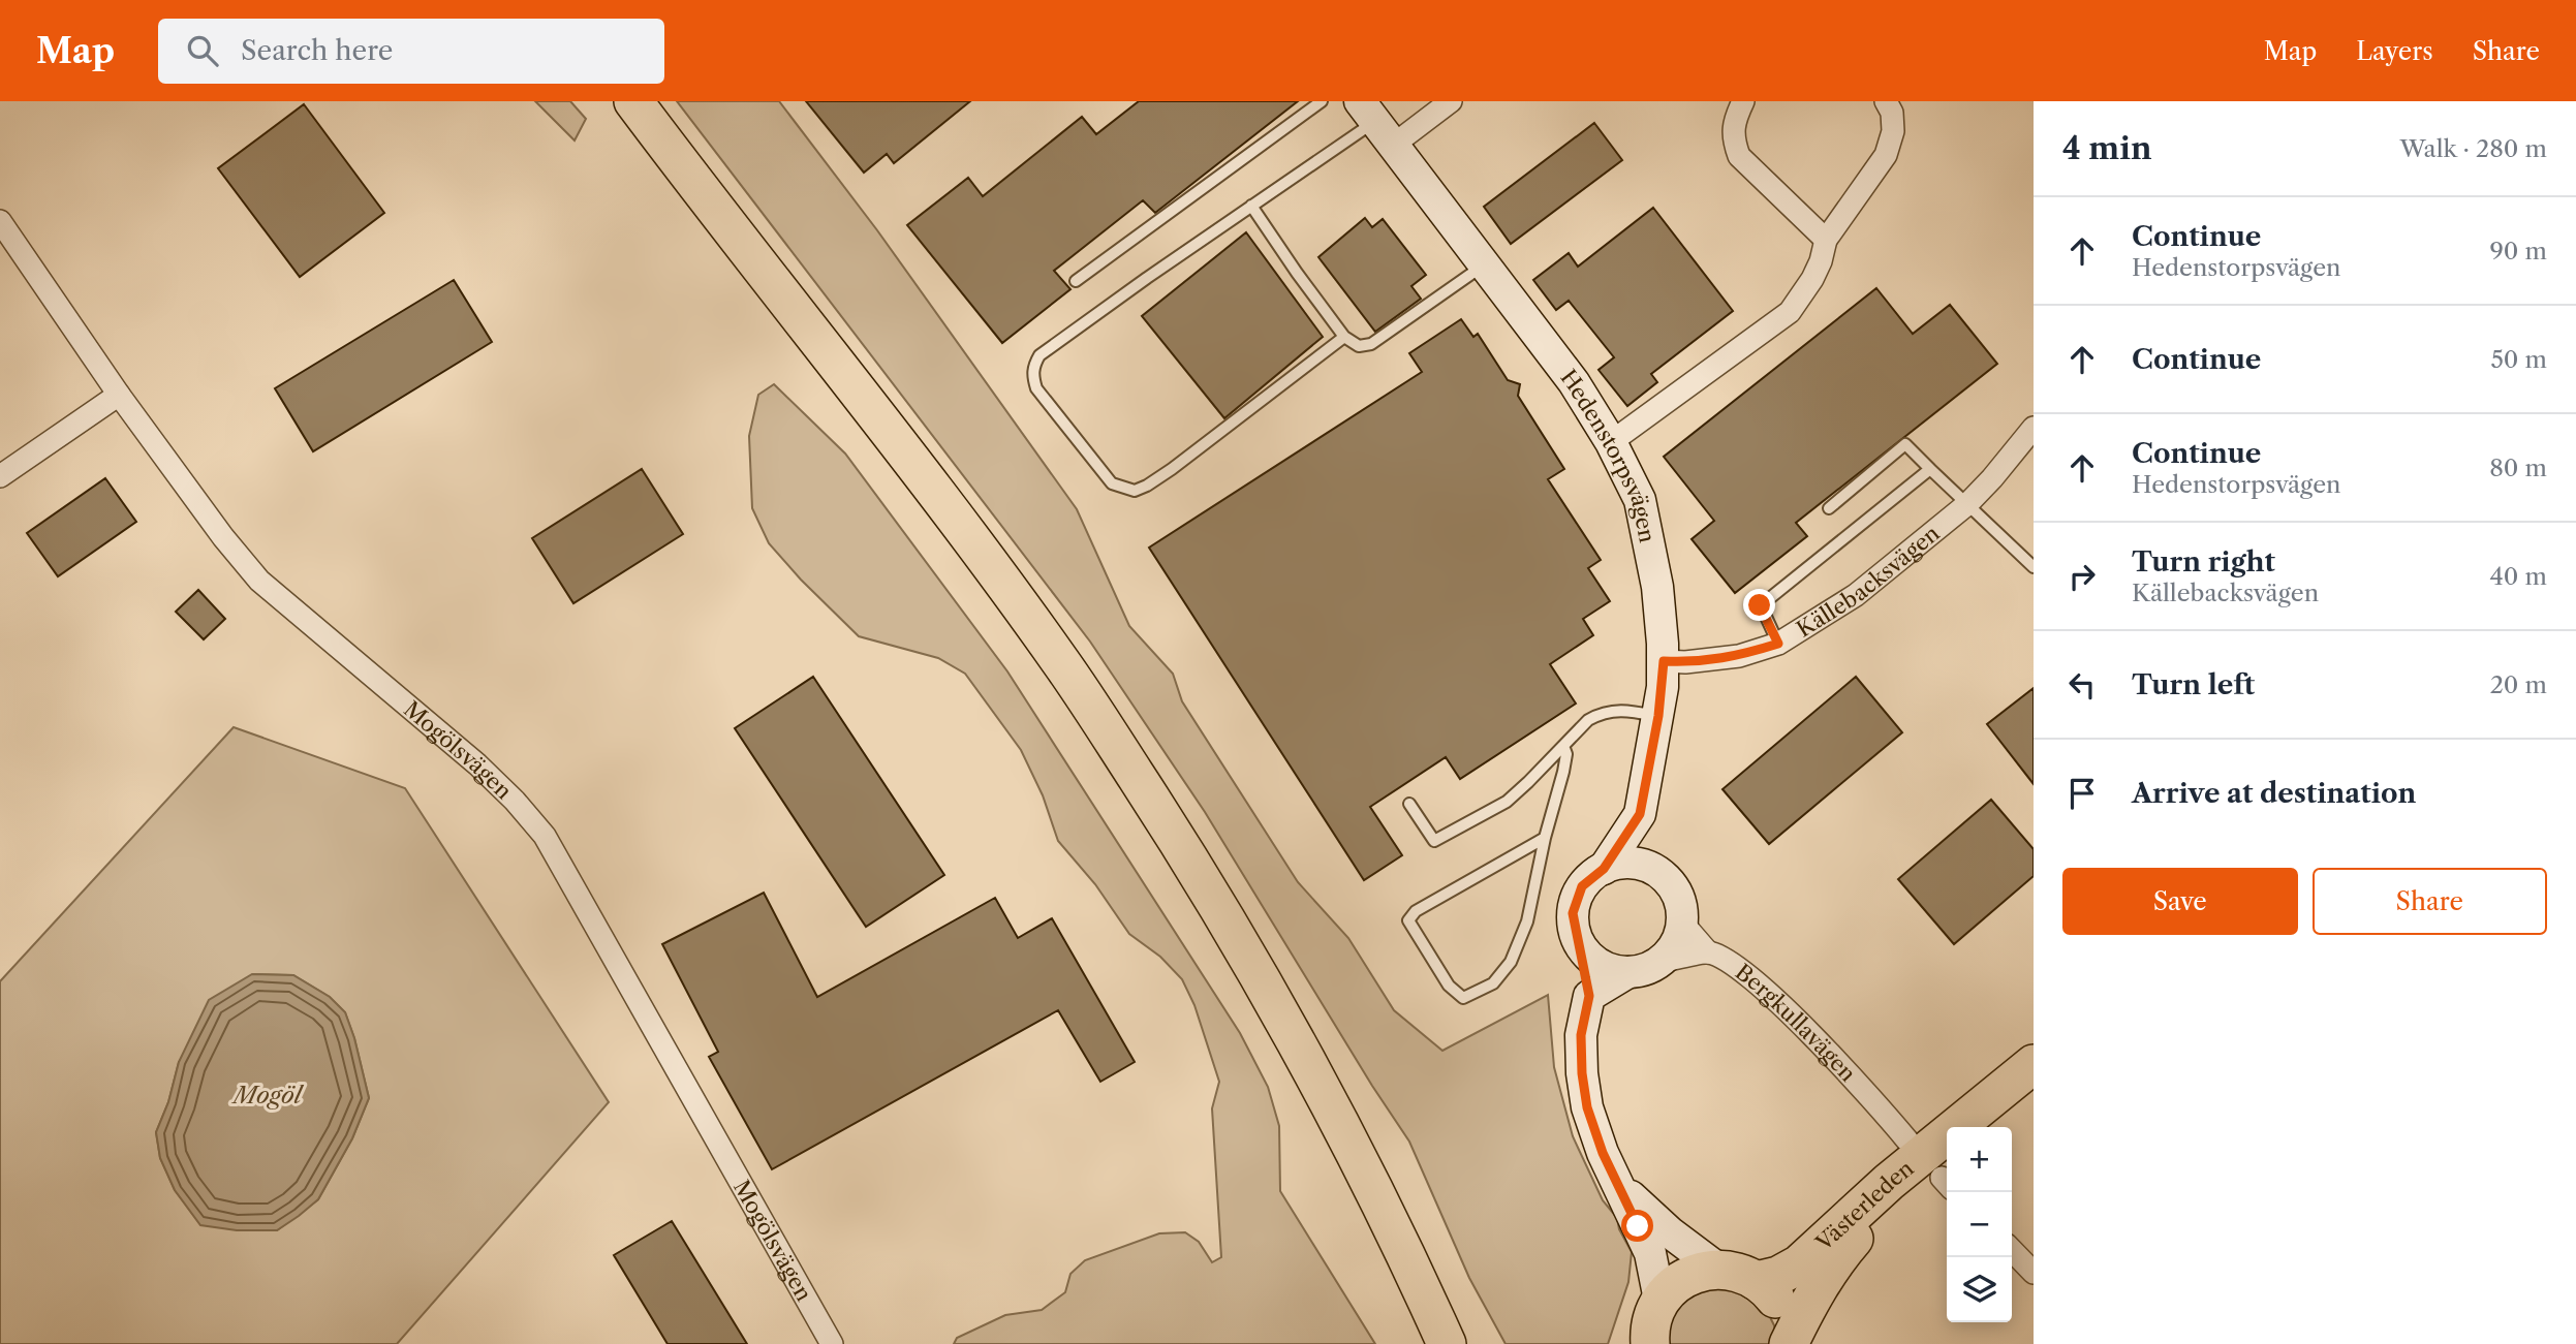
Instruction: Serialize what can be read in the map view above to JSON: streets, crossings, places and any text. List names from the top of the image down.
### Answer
{
  "streets": {
    "highway": ["Västerleden"],
    "street": [
      "Hedenstorpsvägen",
      "Källebacksvägen",
      "Mogölsvägen",
      "Bergkullavägen"
    ]
  },
  "crossings": [
    ["Hedenstorpsvägen", "Källebacksvägen"]
  ],
  "water": ["Mogöl"],
  "page": {
    "header": "Map",
    "search": "Search here",
    "nav": ["Map", "Layers", "Share"],
    "heading": ["4 min", "Walk · 280 m"],
    "list": [
      ["Continue", "Hedenstorpsvägen", "90 m"],
      ["Continue", "50 m"],
      ["Continue", "Hedenstorpsvägen", "80 m"],
      ["Turn right", "Källebacksvägen", "40 m"],
      ["Turn left", "20 m"],
      "Arrive at destination"
    ],
    "buttons": ["Save", "Share"],
    "map_buttons": ["+", "−"]
  }
}
